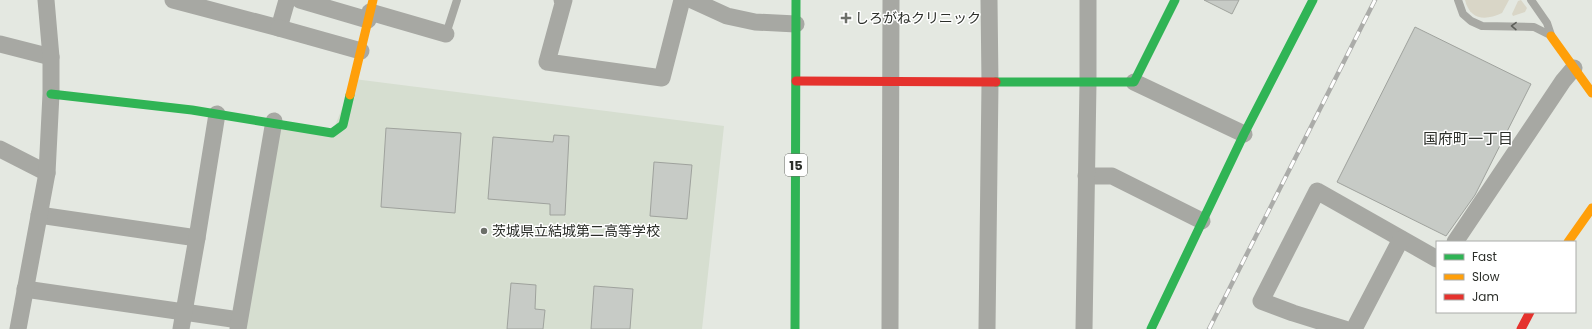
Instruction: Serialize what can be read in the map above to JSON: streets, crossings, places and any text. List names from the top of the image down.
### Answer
{
  "streets": {
    "street": ["15"]
  },
  "districts": ["国府町一丁目"],
  "places": {
    "health": ["しろがねクリニック"],
    "other": ["茨城県立結城第二高等学校"]
  },
  "legend": ["Fast", "Slow", "Jam"]
}
